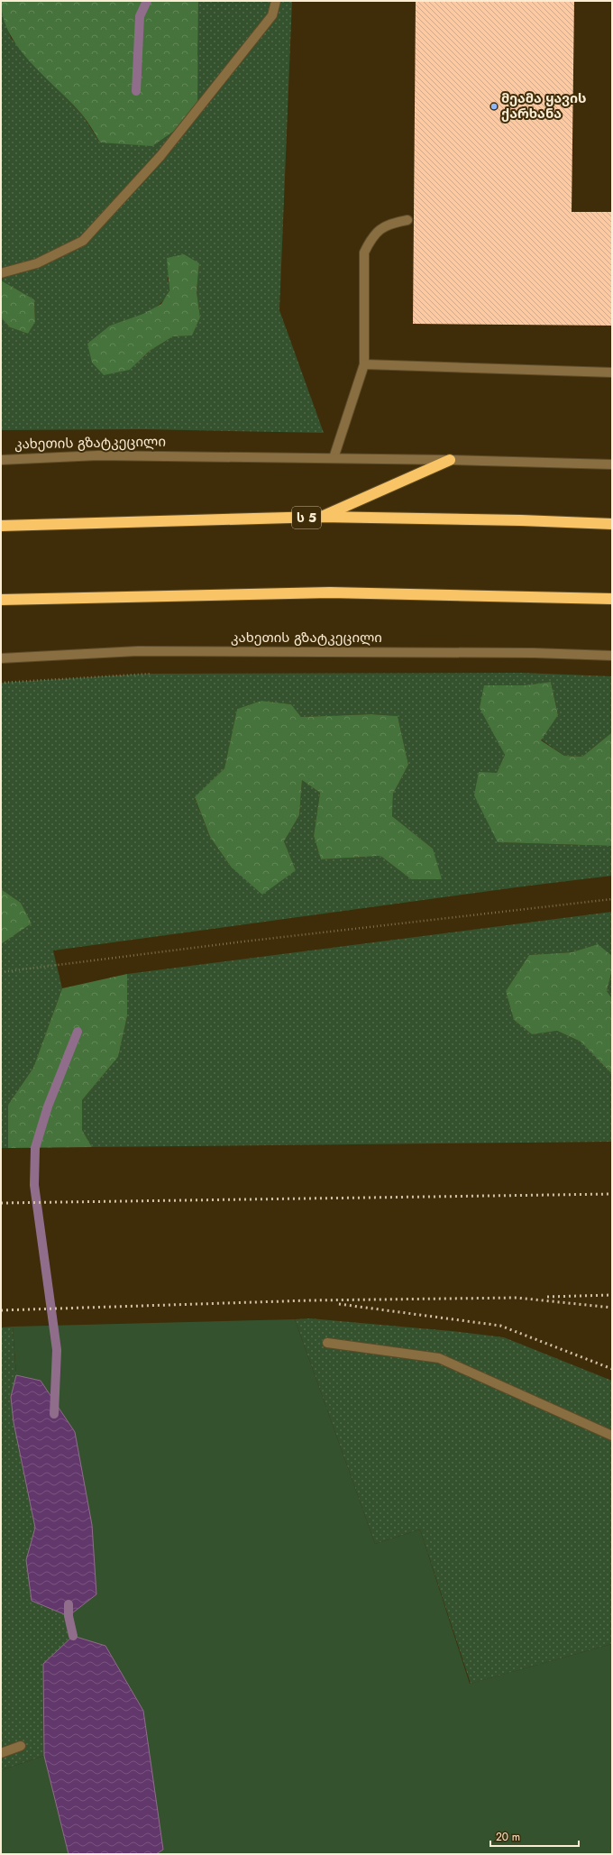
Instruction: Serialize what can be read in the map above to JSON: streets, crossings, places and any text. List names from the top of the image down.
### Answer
{
  "streets": {
    "highway": ["ს 5"],
    "street": ["კახეთის გზატკეცილი"]
  },
  "places": ["მეამა ყავის ქარხანა"],
  "scale_bar": "20 m"
}
